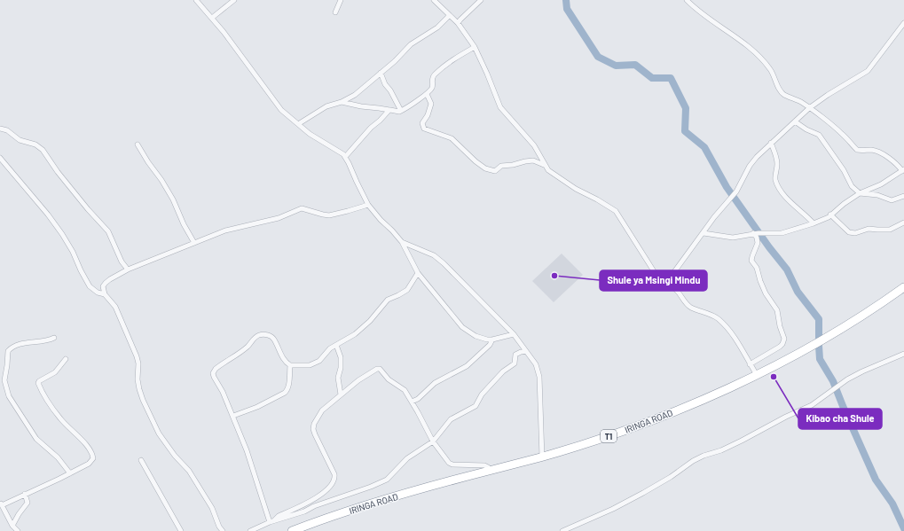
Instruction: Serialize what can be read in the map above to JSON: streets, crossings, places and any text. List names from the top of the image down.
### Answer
{
  "streets": {
    "highway": ["IRINGA ROAD", "T1"]
  },
  "places": ["Shule ya Msingi Mindu", "Kibao cha Shule"]
}
